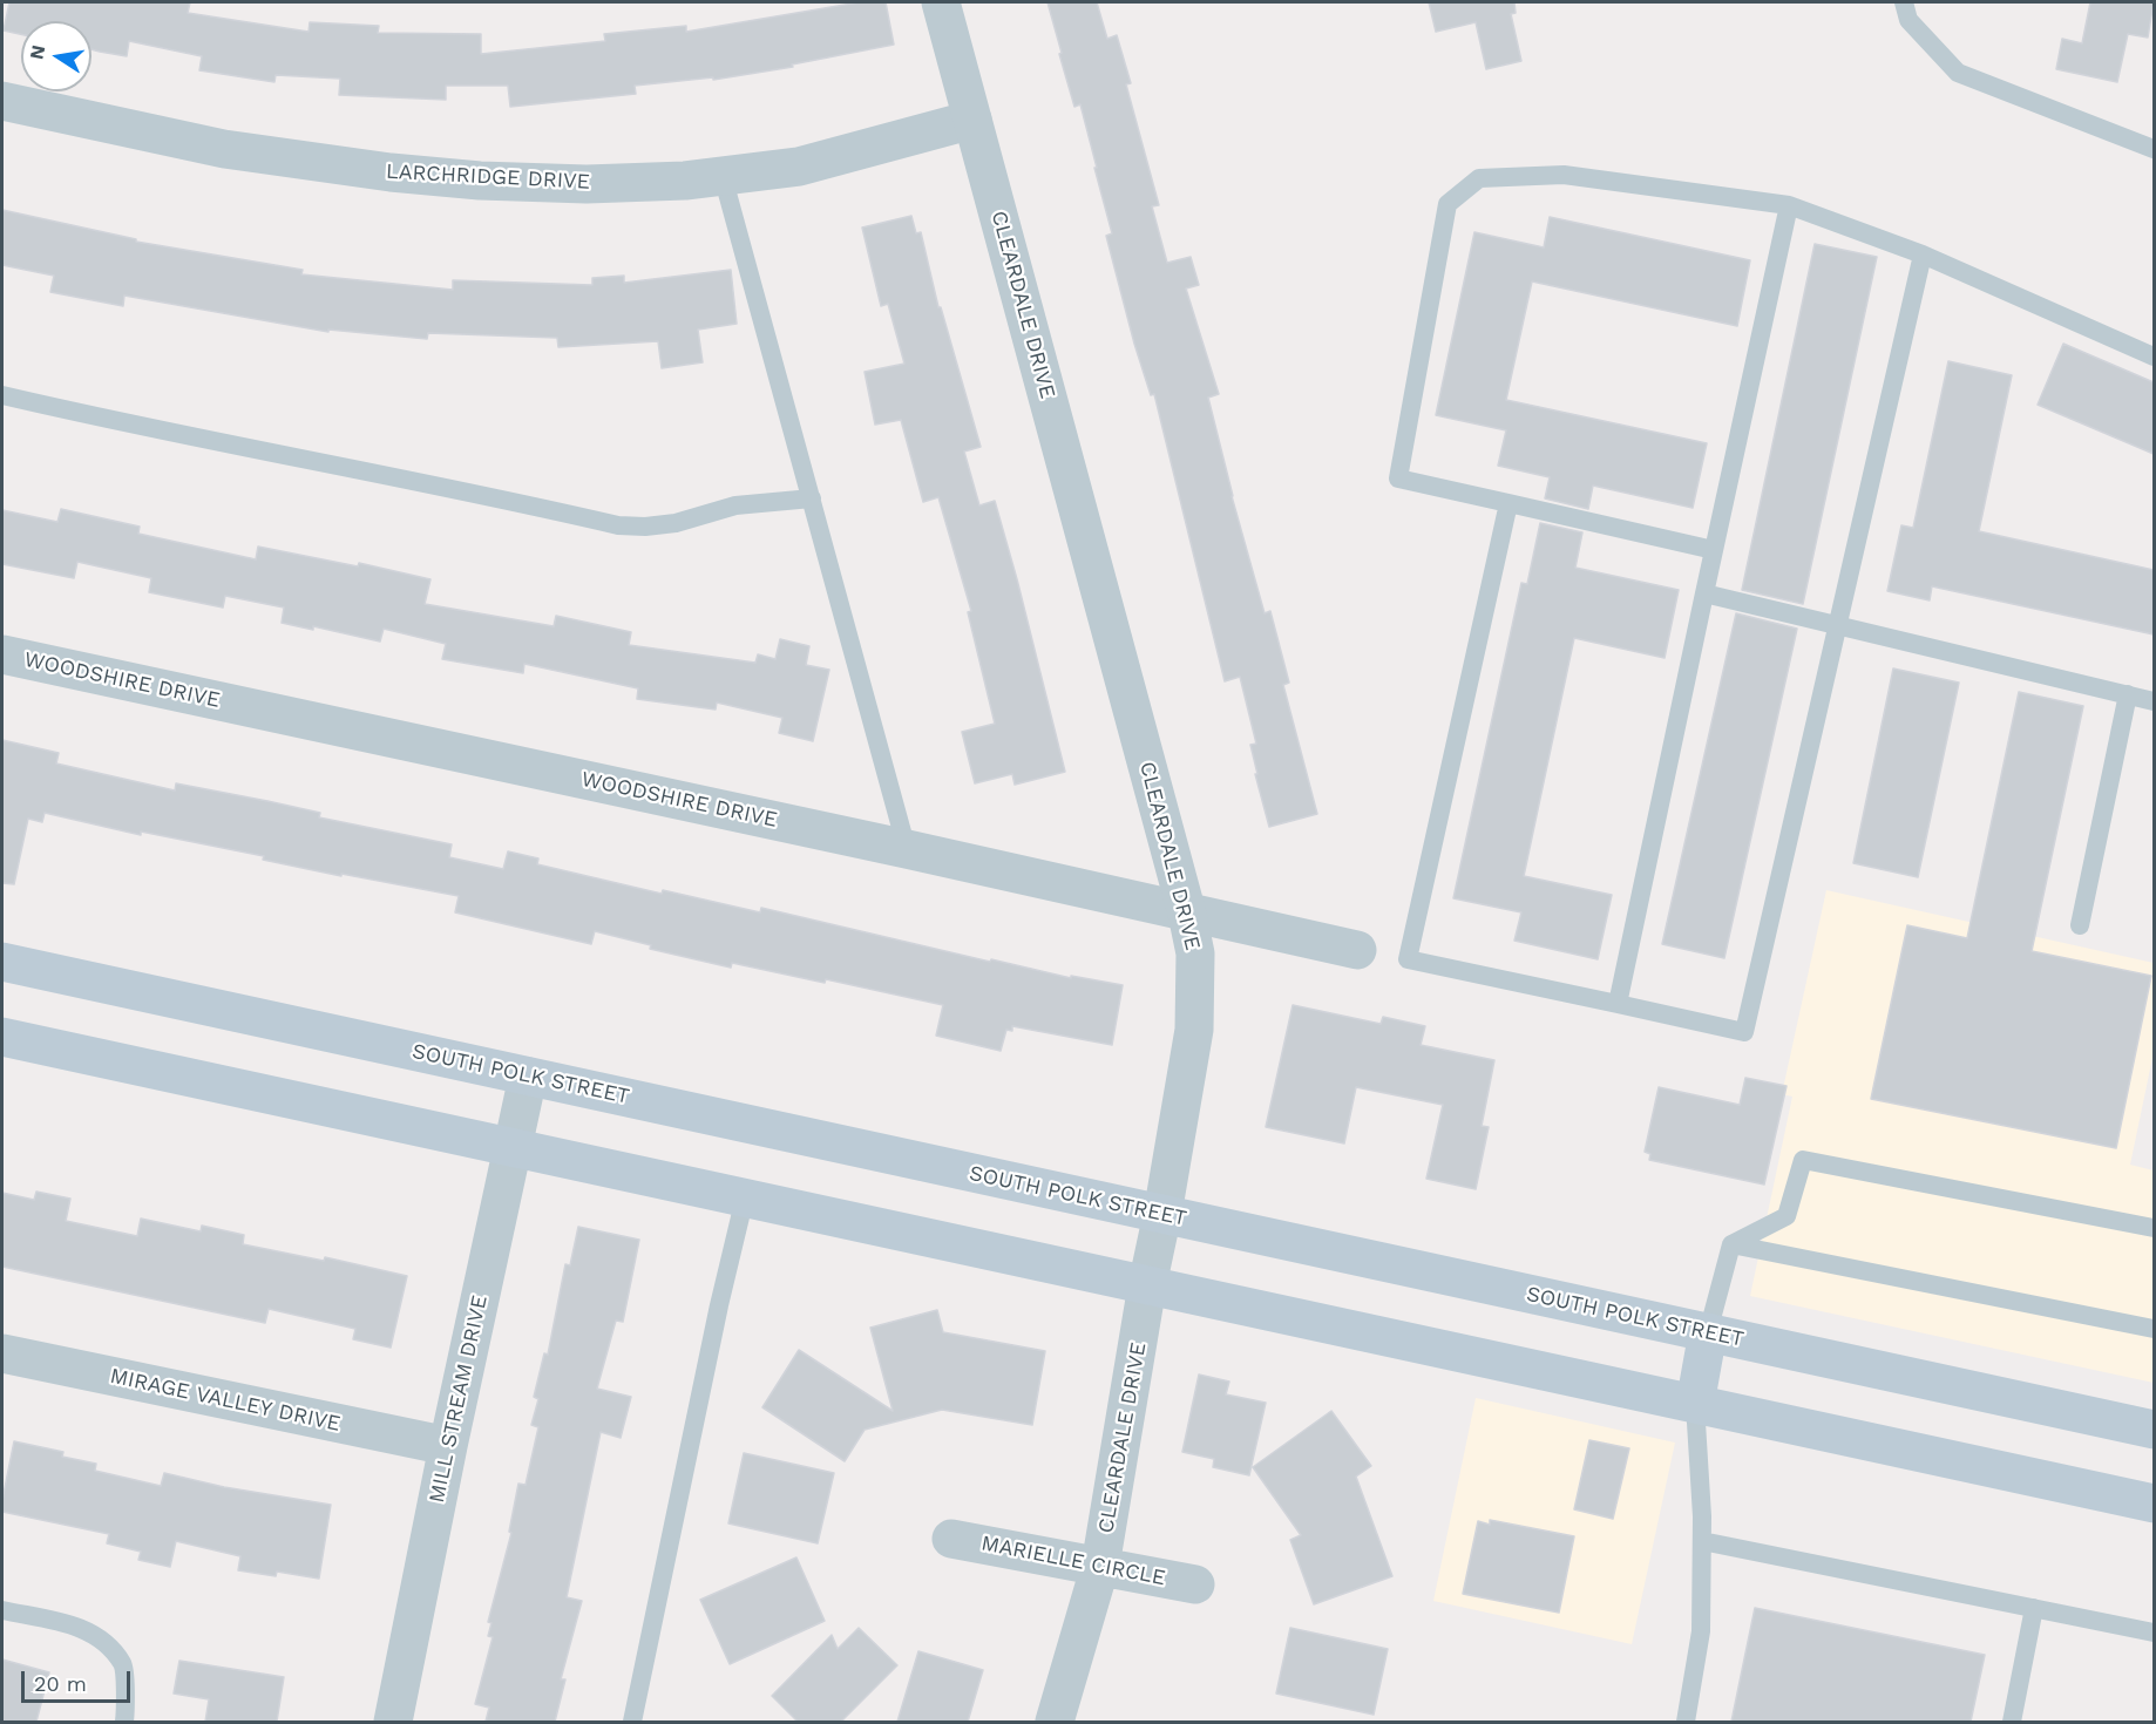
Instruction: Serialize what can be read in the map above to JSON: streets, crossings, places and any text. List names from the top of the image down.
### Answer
{
  "streets": {
    "main road": ["SOUTH POLK STREET"],
    "street": [
      "LARCHRIDGE DRIVE",
      "CLEARDALE DRIVE",
      "WOODSHIRE DRIVE",
      "MILL STREAM DRIVE",
      "MIRAGE VALLEY DRIVE",
      "MARIELLE CIRCLE"
    ]
  },
  "crossings": [
    ["LARCHRIDGE DRIVE", "CLEARDALE DRIVE"],
    ["CLEARDALE DRIVE", "WOODSHIRE DRIVE"],
    ["CLEARDALE DRIVE", "SOUTH POLK STREET"],
    ["CLEARDALE DRIVE", "MARIELLE CIRCLE"],
    ["SOUTH POLK STREET", "MILL STREAM DRIVE"],
    ["MILL STREAM DRIVE", "MIRAGE VALLEY DRIVE"]
  ],
  "scale_bar": "20 m",
  "north": "left"
}
